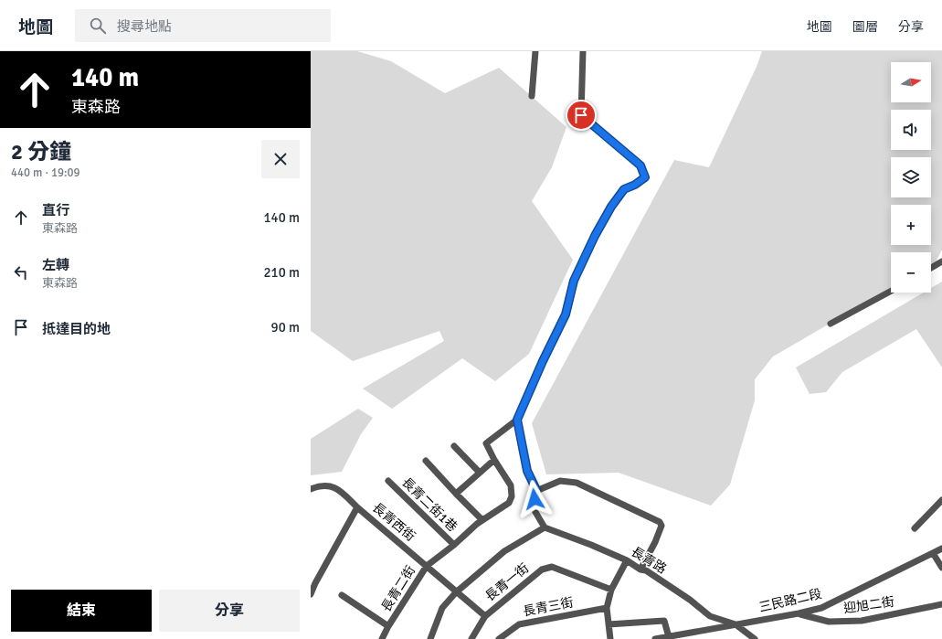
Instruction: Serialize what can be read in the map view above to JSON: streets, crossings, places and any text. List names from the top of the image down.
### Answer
{
  "streets": {
    "street": [
      "長青二街1巷",
      "長青西街",
      "長青路",
      "長青一街",
      "長青二街",
      "三民路二段",
      "迎旭二街",
      "長青三街"
    ]
  },
  "crossings": [
    ["長青二街1巷", "長青二街"],
    ["長青西街", "長青一街"],
    ["長青西街", "長青二街"],
    ["長青路", "三民路二段"],
    ["三民路二段", "迎旭二街"]
  ],
  "north": "right",
  "page": {
    "header": "地圖",
    "search": "搜尋地點",
    "nav": ["地圖", "圖層", "分享"],
    "turn": ["140 m", "東森路"],
    "map_buttons": ["+", "−"],
    "heading": ["2 分鐘", "440 m · 19:09"],
    "list": [
      {
        "name": "直行",
        "note": "東森路",
        "value": "140 m"
      },
      {
        "name": "左轉",
        "note": "東森路",
        "value": "210 m"
      },
      {
        "name": "抵達目的地",
        "value": "90 m"
      }
    ],
    "buttons": ["結束", "分享"]
  }
}
